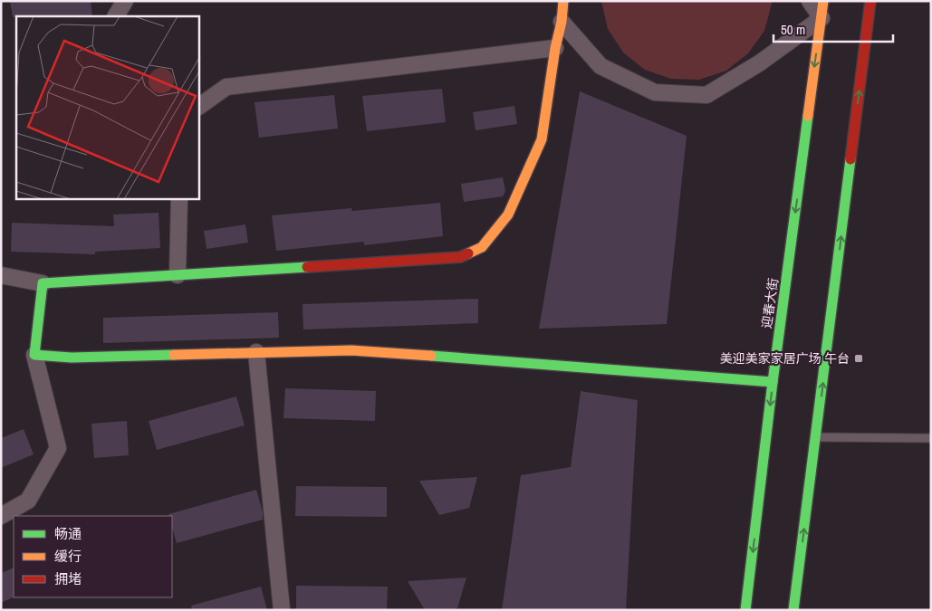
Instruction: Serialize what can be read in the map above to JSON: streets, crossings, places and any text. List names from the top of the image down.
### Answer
{
  "streets": {
    "street": ["迎春大街"]
  },
  "places": {
    "transit": ["美迎美家家居广场 午台"]
  },
  "legend": ["畅通", "缓行", "拥堵"],
  "scale_bar": "50 m"
}
